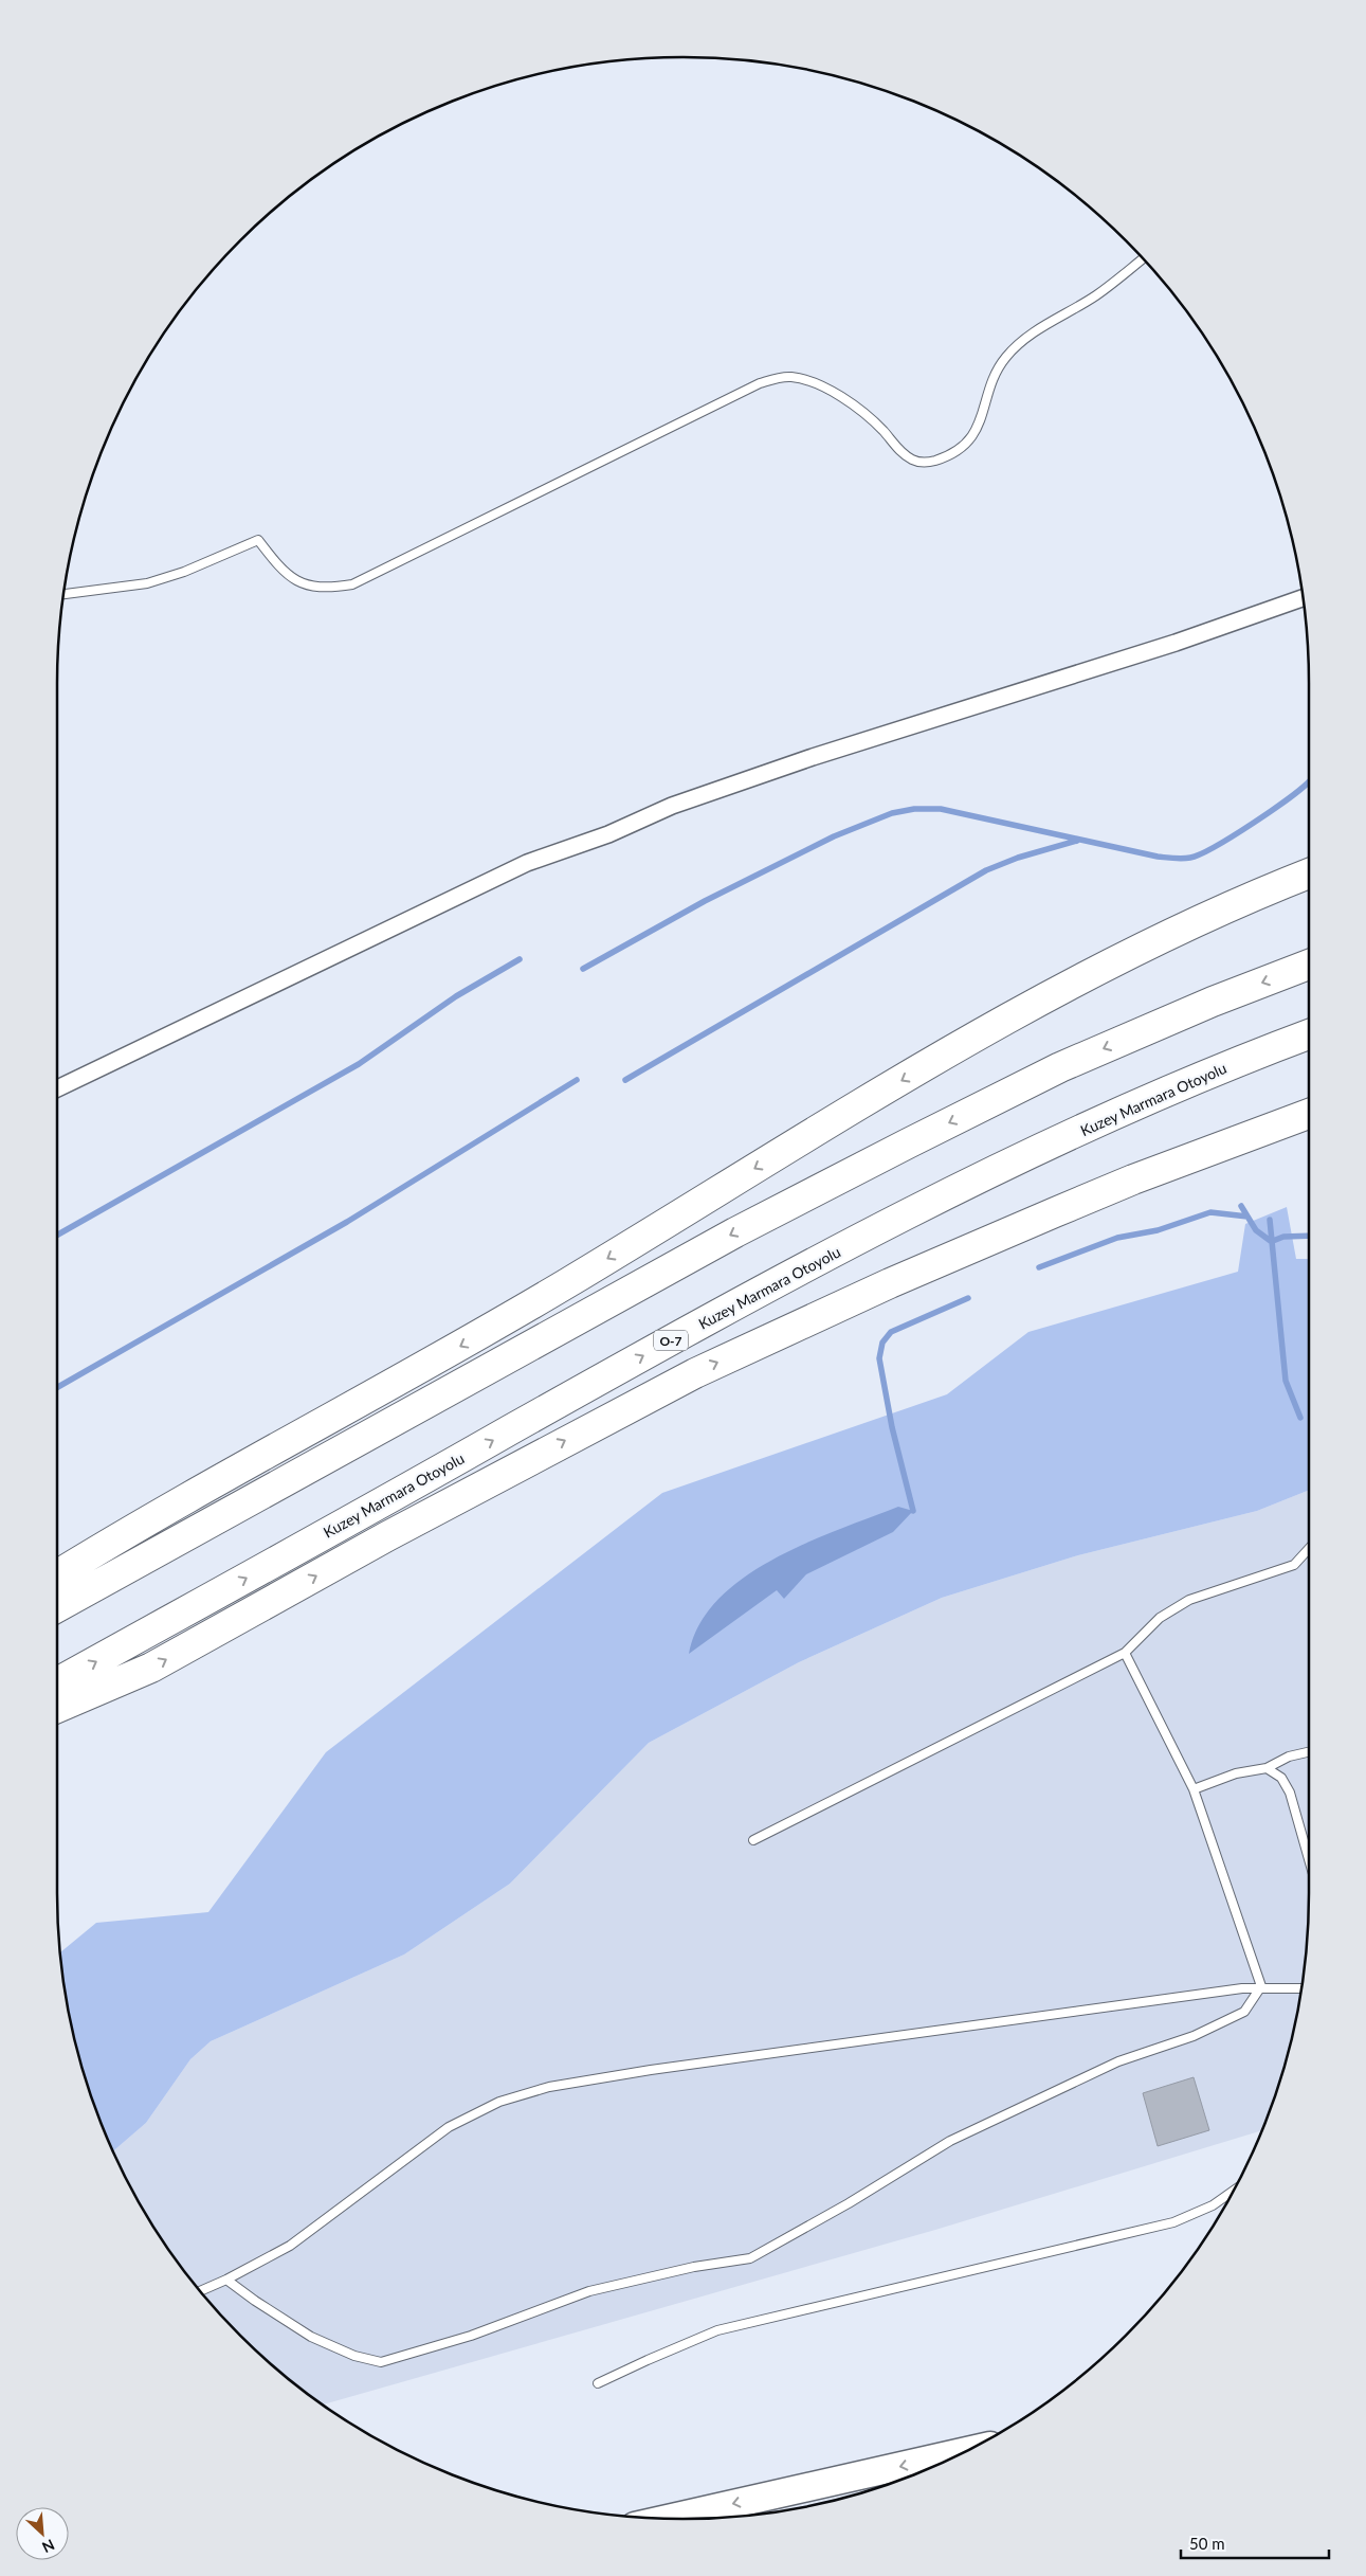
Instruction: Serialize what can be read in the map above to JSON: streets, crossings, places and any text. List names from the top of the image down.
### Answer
{
  "streets": {
    "highway": ["Kuzey Marmara Otoyolu", "O-7"]
  },
  "scale_bar": "50 m",
  "north": "bottom right"
}
